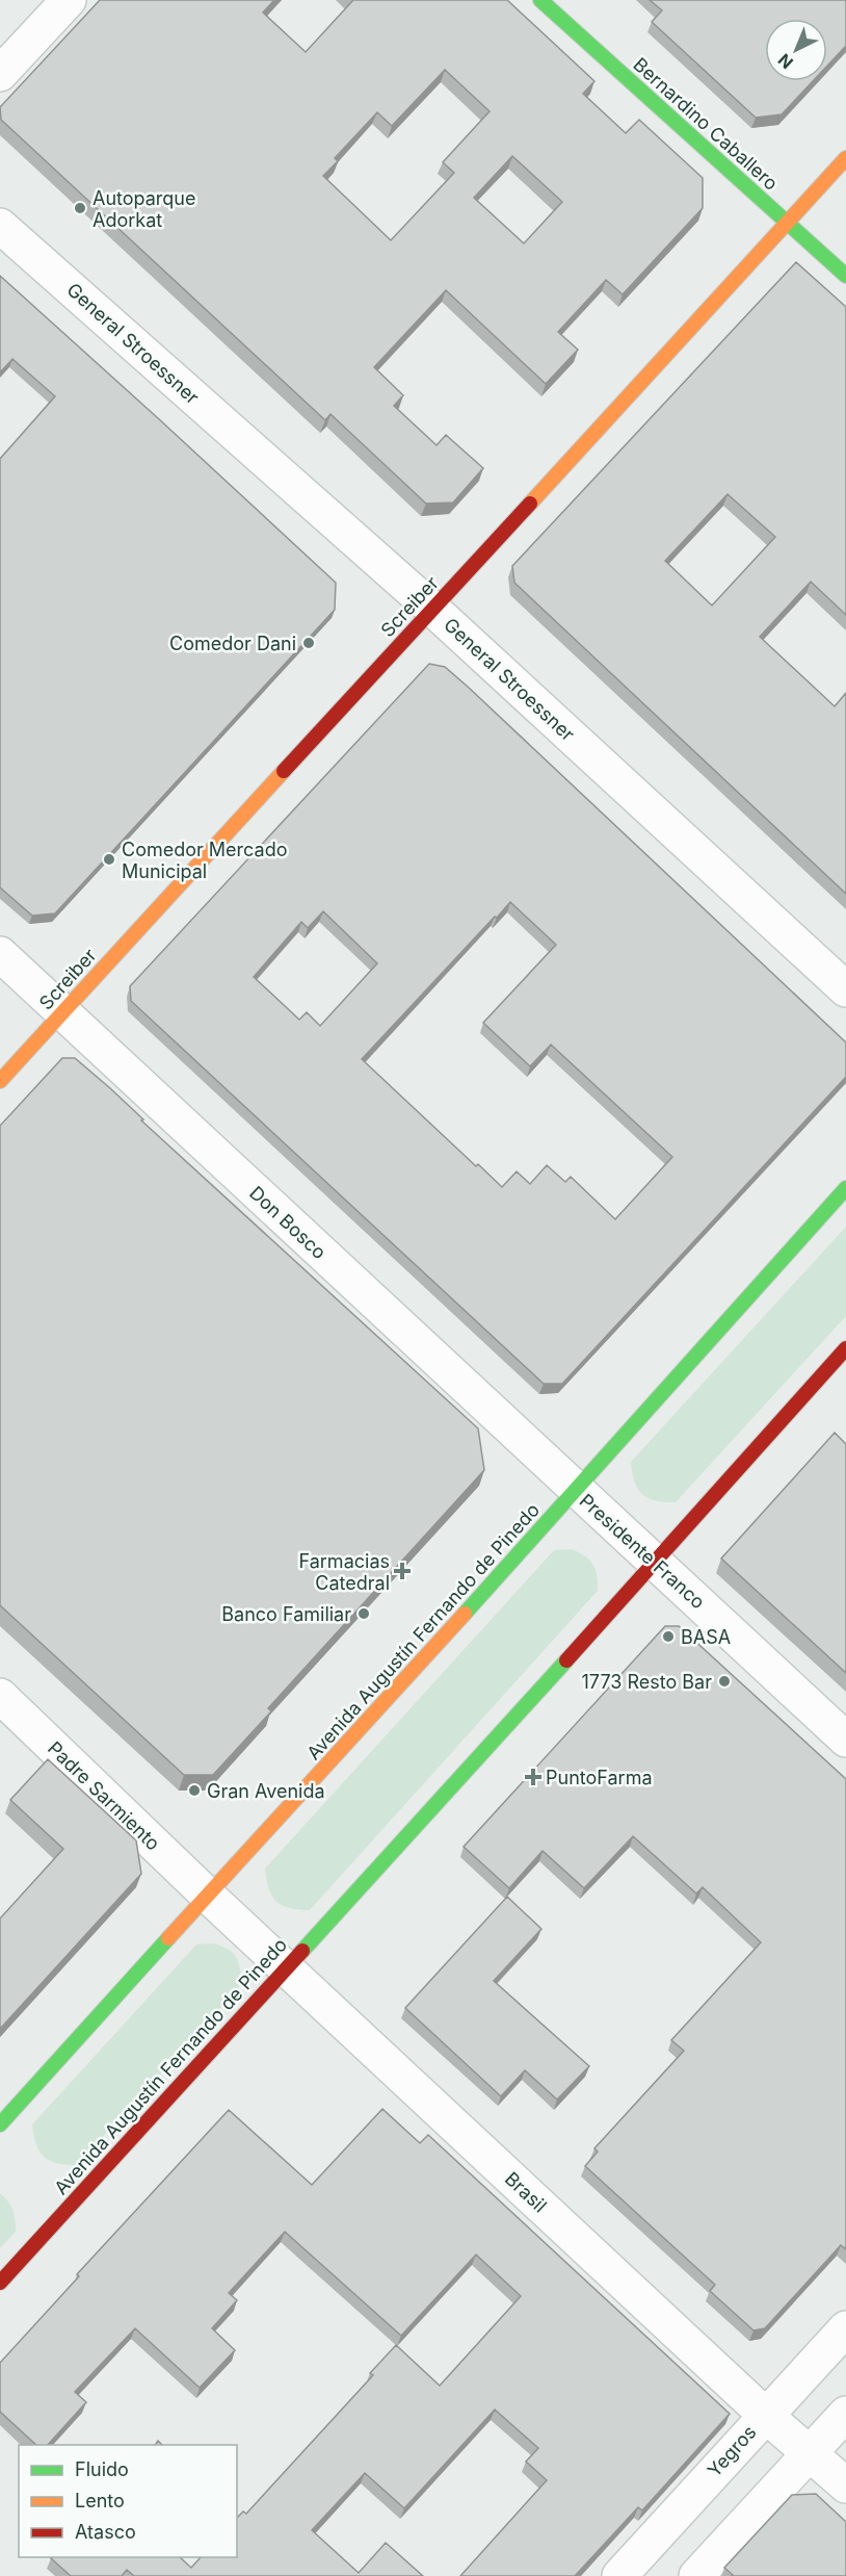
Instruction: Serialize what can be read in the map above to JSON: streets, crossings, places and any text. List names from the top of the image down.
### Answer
{
  "streets": {
    "main road": ["Bernardino Caballero", "Screiber", "Avenida Augustín Fernando de Pinedo"],
    "street": [
      "General Stroessner",
      "Don Bosco",
      "Presidente Franco",
      "Padre Sarmiento",
      "Brasil",
      "Yegros"
    ]
  },
  "crossings": [
    ["Bernardino Caballero", "Screiber"],
    ["General Stroessner", "Screiber"],
    ["Screiber", "Don Bosco"],
    ["Don Bosco", "Presidente Franco"],
    ["Don Bosco", "Avenida Augustín Fernando de Pinedo"],
    ["Presidente Franco", "Avenida Augustín Fernando de Pinedo"],
    ["Avenida Augustín Fernando de Pinedo", "Padre Sarmiento"],
    ["Avenida Augustín Fernando de Pinedo", "Brasil"],
    ["Padre Sarmiento", "Brasil"],
    ["Brasil", "Yegros"]
  ],
  "places": {
    "other": [
      "Autoparque Adorkat",
      "Comedor Dani",
      "Comedor Mercado Municipal",
      "Banco Familiar",
      "BASA",
      "1773 Resto Bar",
      "Gran Avenida"
    ],
    "health": ["Farmacias Catedral", "PuntoFarma"]
  },
  "legend": ["Fluido", "Lento", "Atasco"],
  "north": "bottom left"
}
